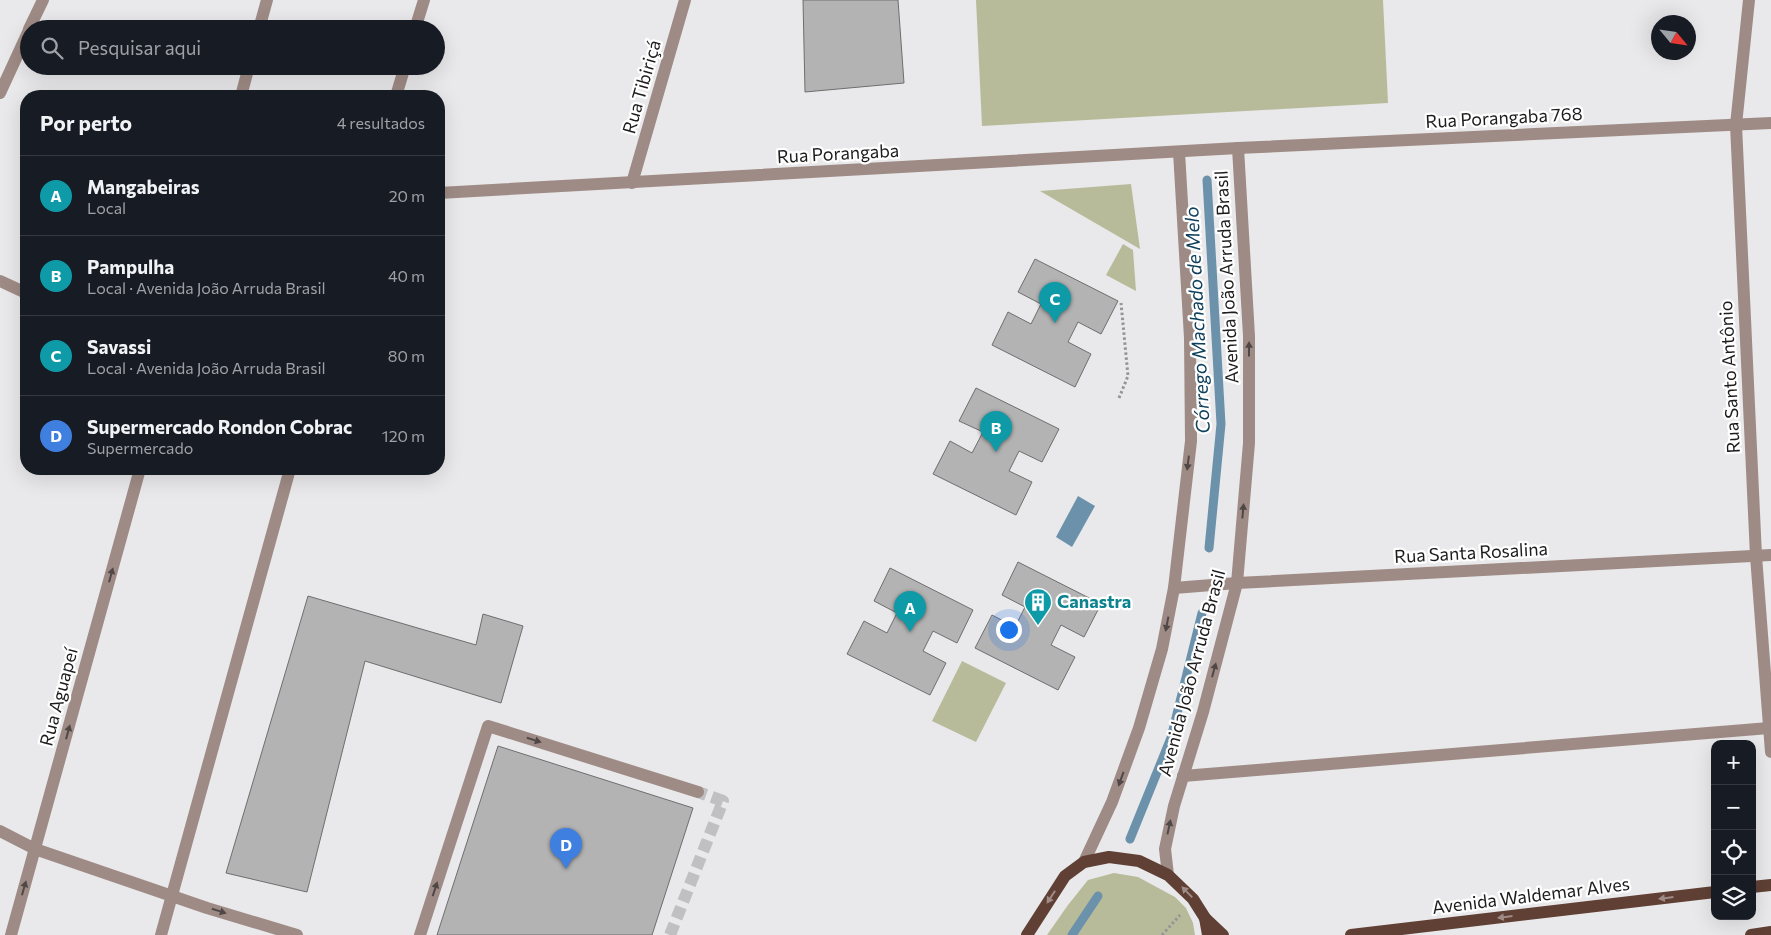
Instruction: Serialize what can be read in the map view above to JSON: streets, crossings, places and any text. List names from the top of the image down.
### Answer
{
  "streets": {
    "main road": ["Avenida Waldemar Alves"],
    "street": [
      "Rua Tibiriçá",
      "Rua Porangaba 768",
      "Rua Porangaba",
      "Avenida João Arruda Brasil",
      "Rua Santo Antônio",
      "Rua Santa Rosalina",
      "Rua Aguapeí"
    ]
  },
  "crossings": [
    ["Rua Tibiriçá", "Rua Porangaba"],
    ["Rua Porangaba 768", "Rua Porangaba"],
    ["Rua Porangaba 768", "Avenida João Arruda Brasil"],
    ["Rua Porangaba 768", "Rua Santo Antônio"],
    ["Rua Porangaba", "Avenida João Arruda Brasil"],
    ["Avenida João Arruda Brasil", "Rua Santa Rosalina"],
    ["Rua Santo Antônio", "Rua Santa Rosalina"]
  ],
  "one_way": ["Rua Aguapeí", "Avenida Waldemar Alves"],
  "water": ["Córrego Machado de Melo"],
  "places": {
    "building": ["Canastra"]
  },
  "north": "bottom right",
  "page": {
    "search": "Pesquisar aqui",
    "heading": ["Por perto", "4 resultados"],
    "list": [
      {
        "mark": "A",
        "name": "Mangabeiras",
        "note": "Local",
        "value": "20 m"
      },
      {
        "mark": "B",
        "name": "Pampulha",
        "note": "Local · Avenida João Arruda Brasil",
        "value": "40 m"
      },
      {
        "mark": "C",
        "name": "Savassi",
        "note": "Local · Avenida João Arruda Brasil",
        "value": "80 m"
      },
      {
        "mark": "D",
        "name": "Supermercado Rondon Cobrac",
        "note": "Supermercado",
        "value": "120 m"
      }
    ],
    "pins": [
      "C",
      "B",
      "A",
      "D"
    ],
    "map_buttons": ["+", "−"]
  }
}
